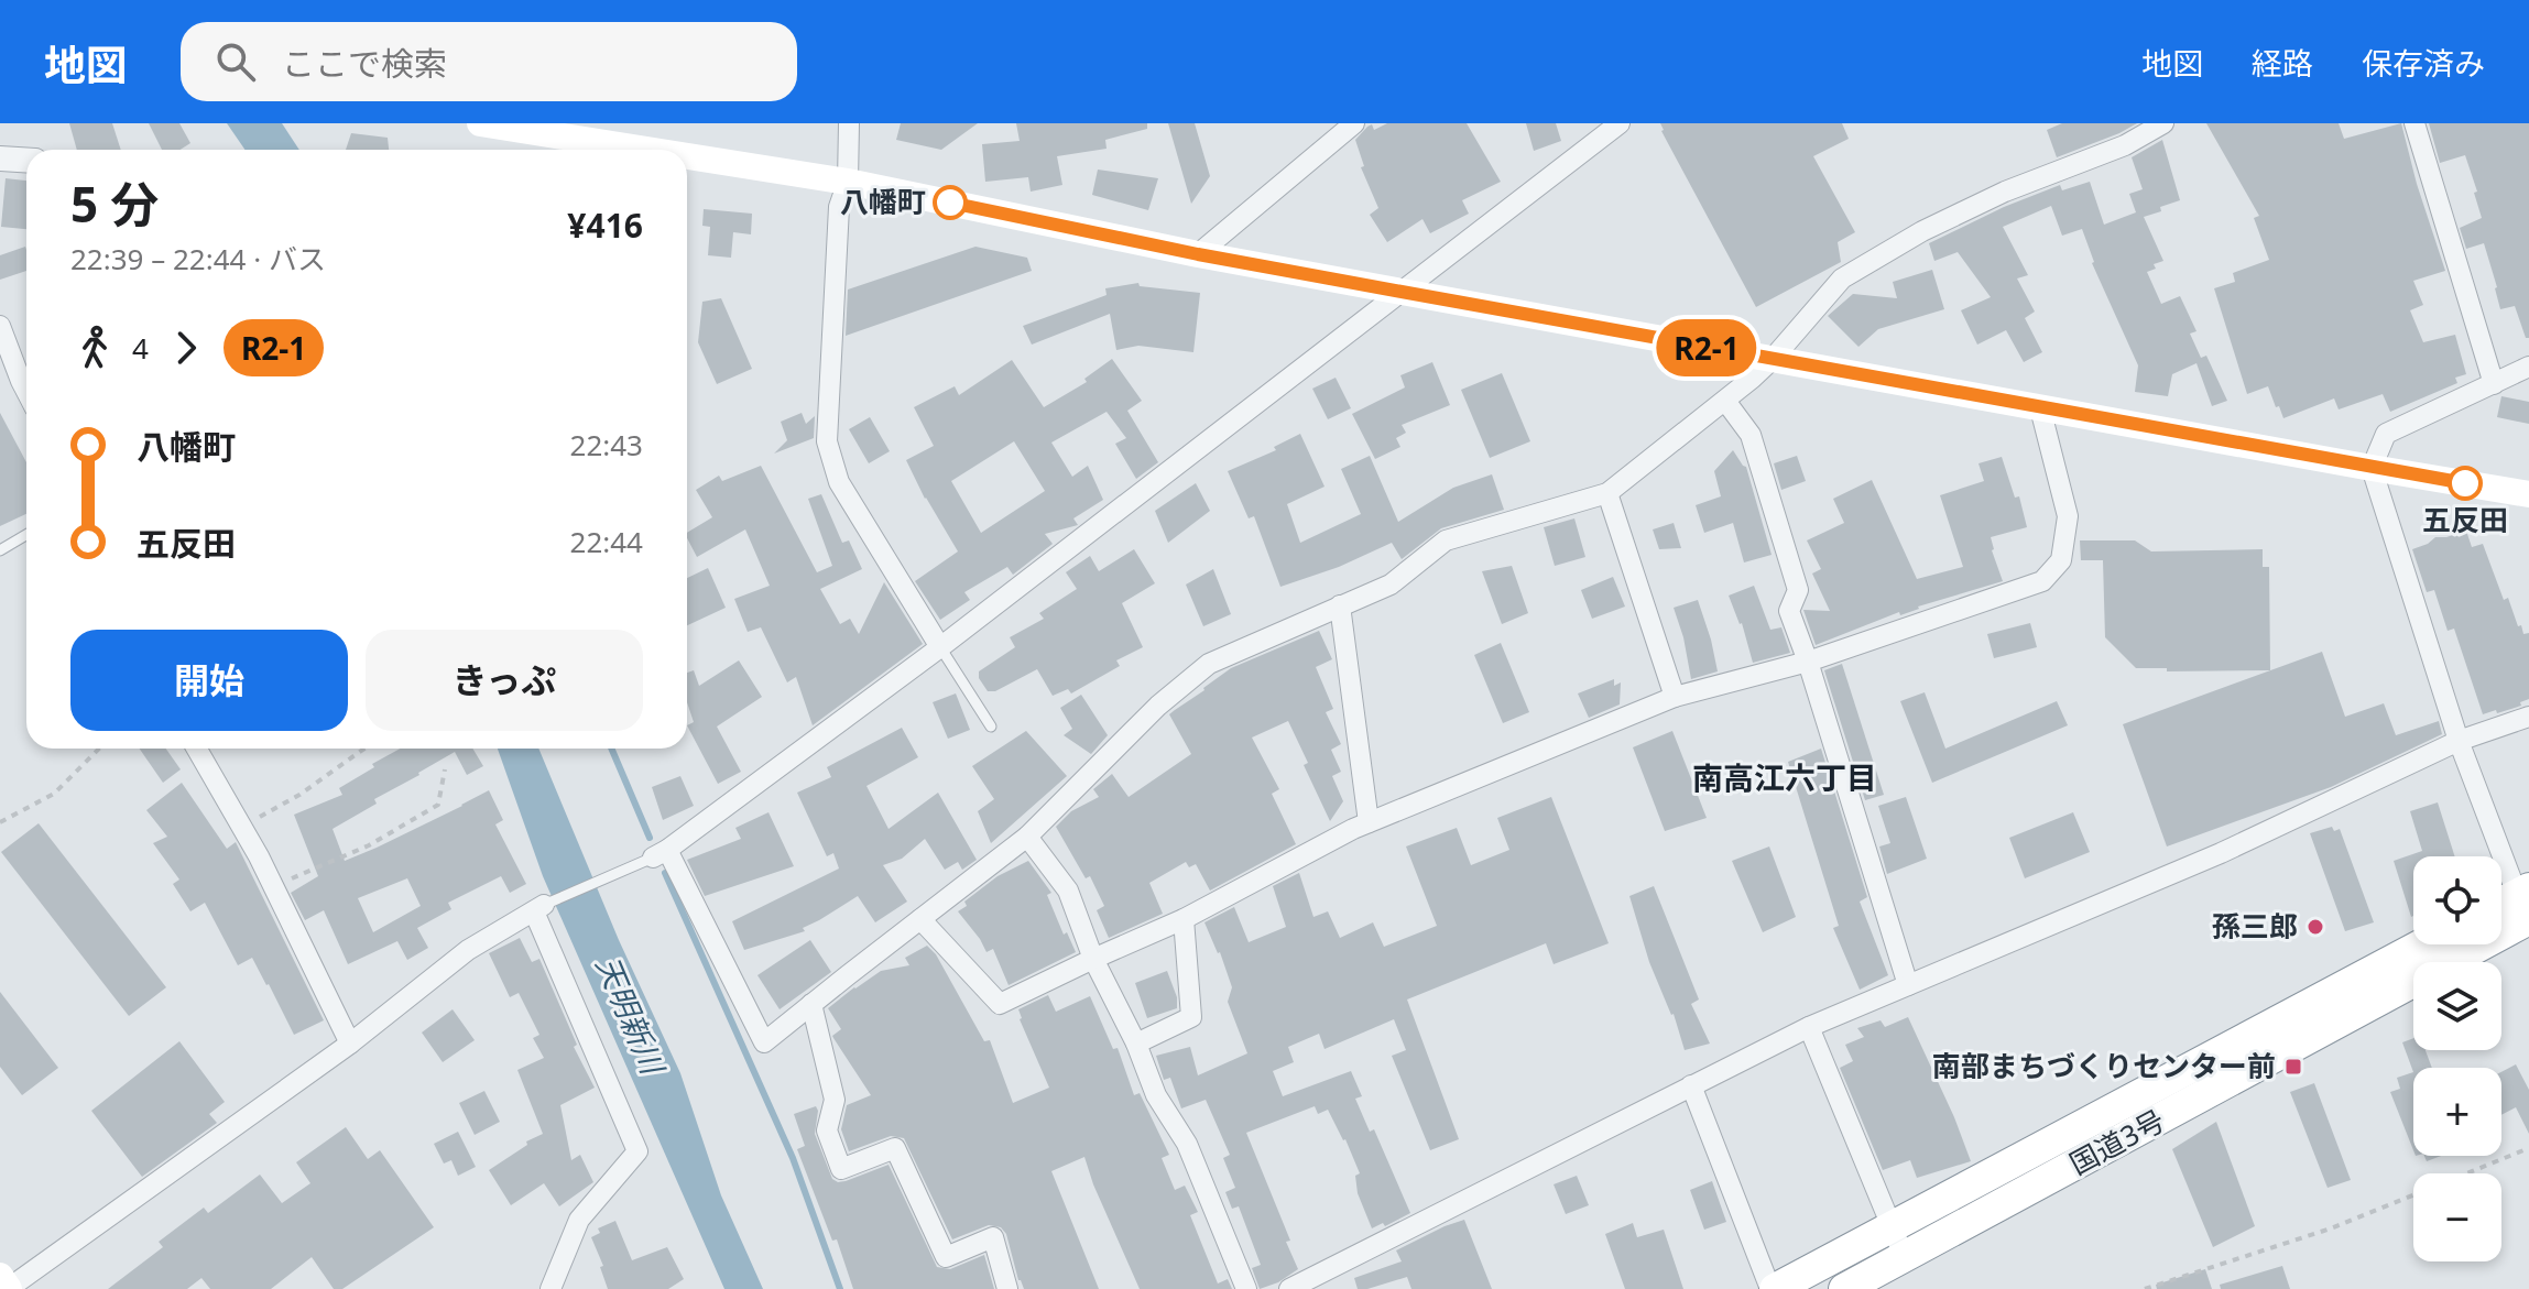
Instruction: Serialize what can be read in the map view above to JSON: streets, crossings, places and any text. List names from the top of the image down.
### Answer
{
  "streets": {
    "highway": ["国道3号"]
  },
  "districts": ["南高江六丁目"],
  "water": ["天明新川"],
  "places": {
    "other": ["八幡町", "五反田", "孫三郎"],
    "transit": ["南部まちづくりセンター前"]
  },
  "lines": ["bus line R2-1"],
  "page": {
    "header": "地図",
    "search": "ここで検索",
    "nav": ["地図", "経路", "保存済み"],
    "on_map": "R2-1",
    "heading": ["5 分", "22:39 – 22:44 · バス", "¥416"],
    "legs": ["4", "R2-1"],
    "list": [
      {
        "name": "八幡町",
        "value": "22:43"
      },
      {
        "name": "五反田",
        "value": "22:44"
      }
    ],
    "buttons": ["開始", "きっぷ"],
    "map_buttons": ["+", "−"]
  }
}
